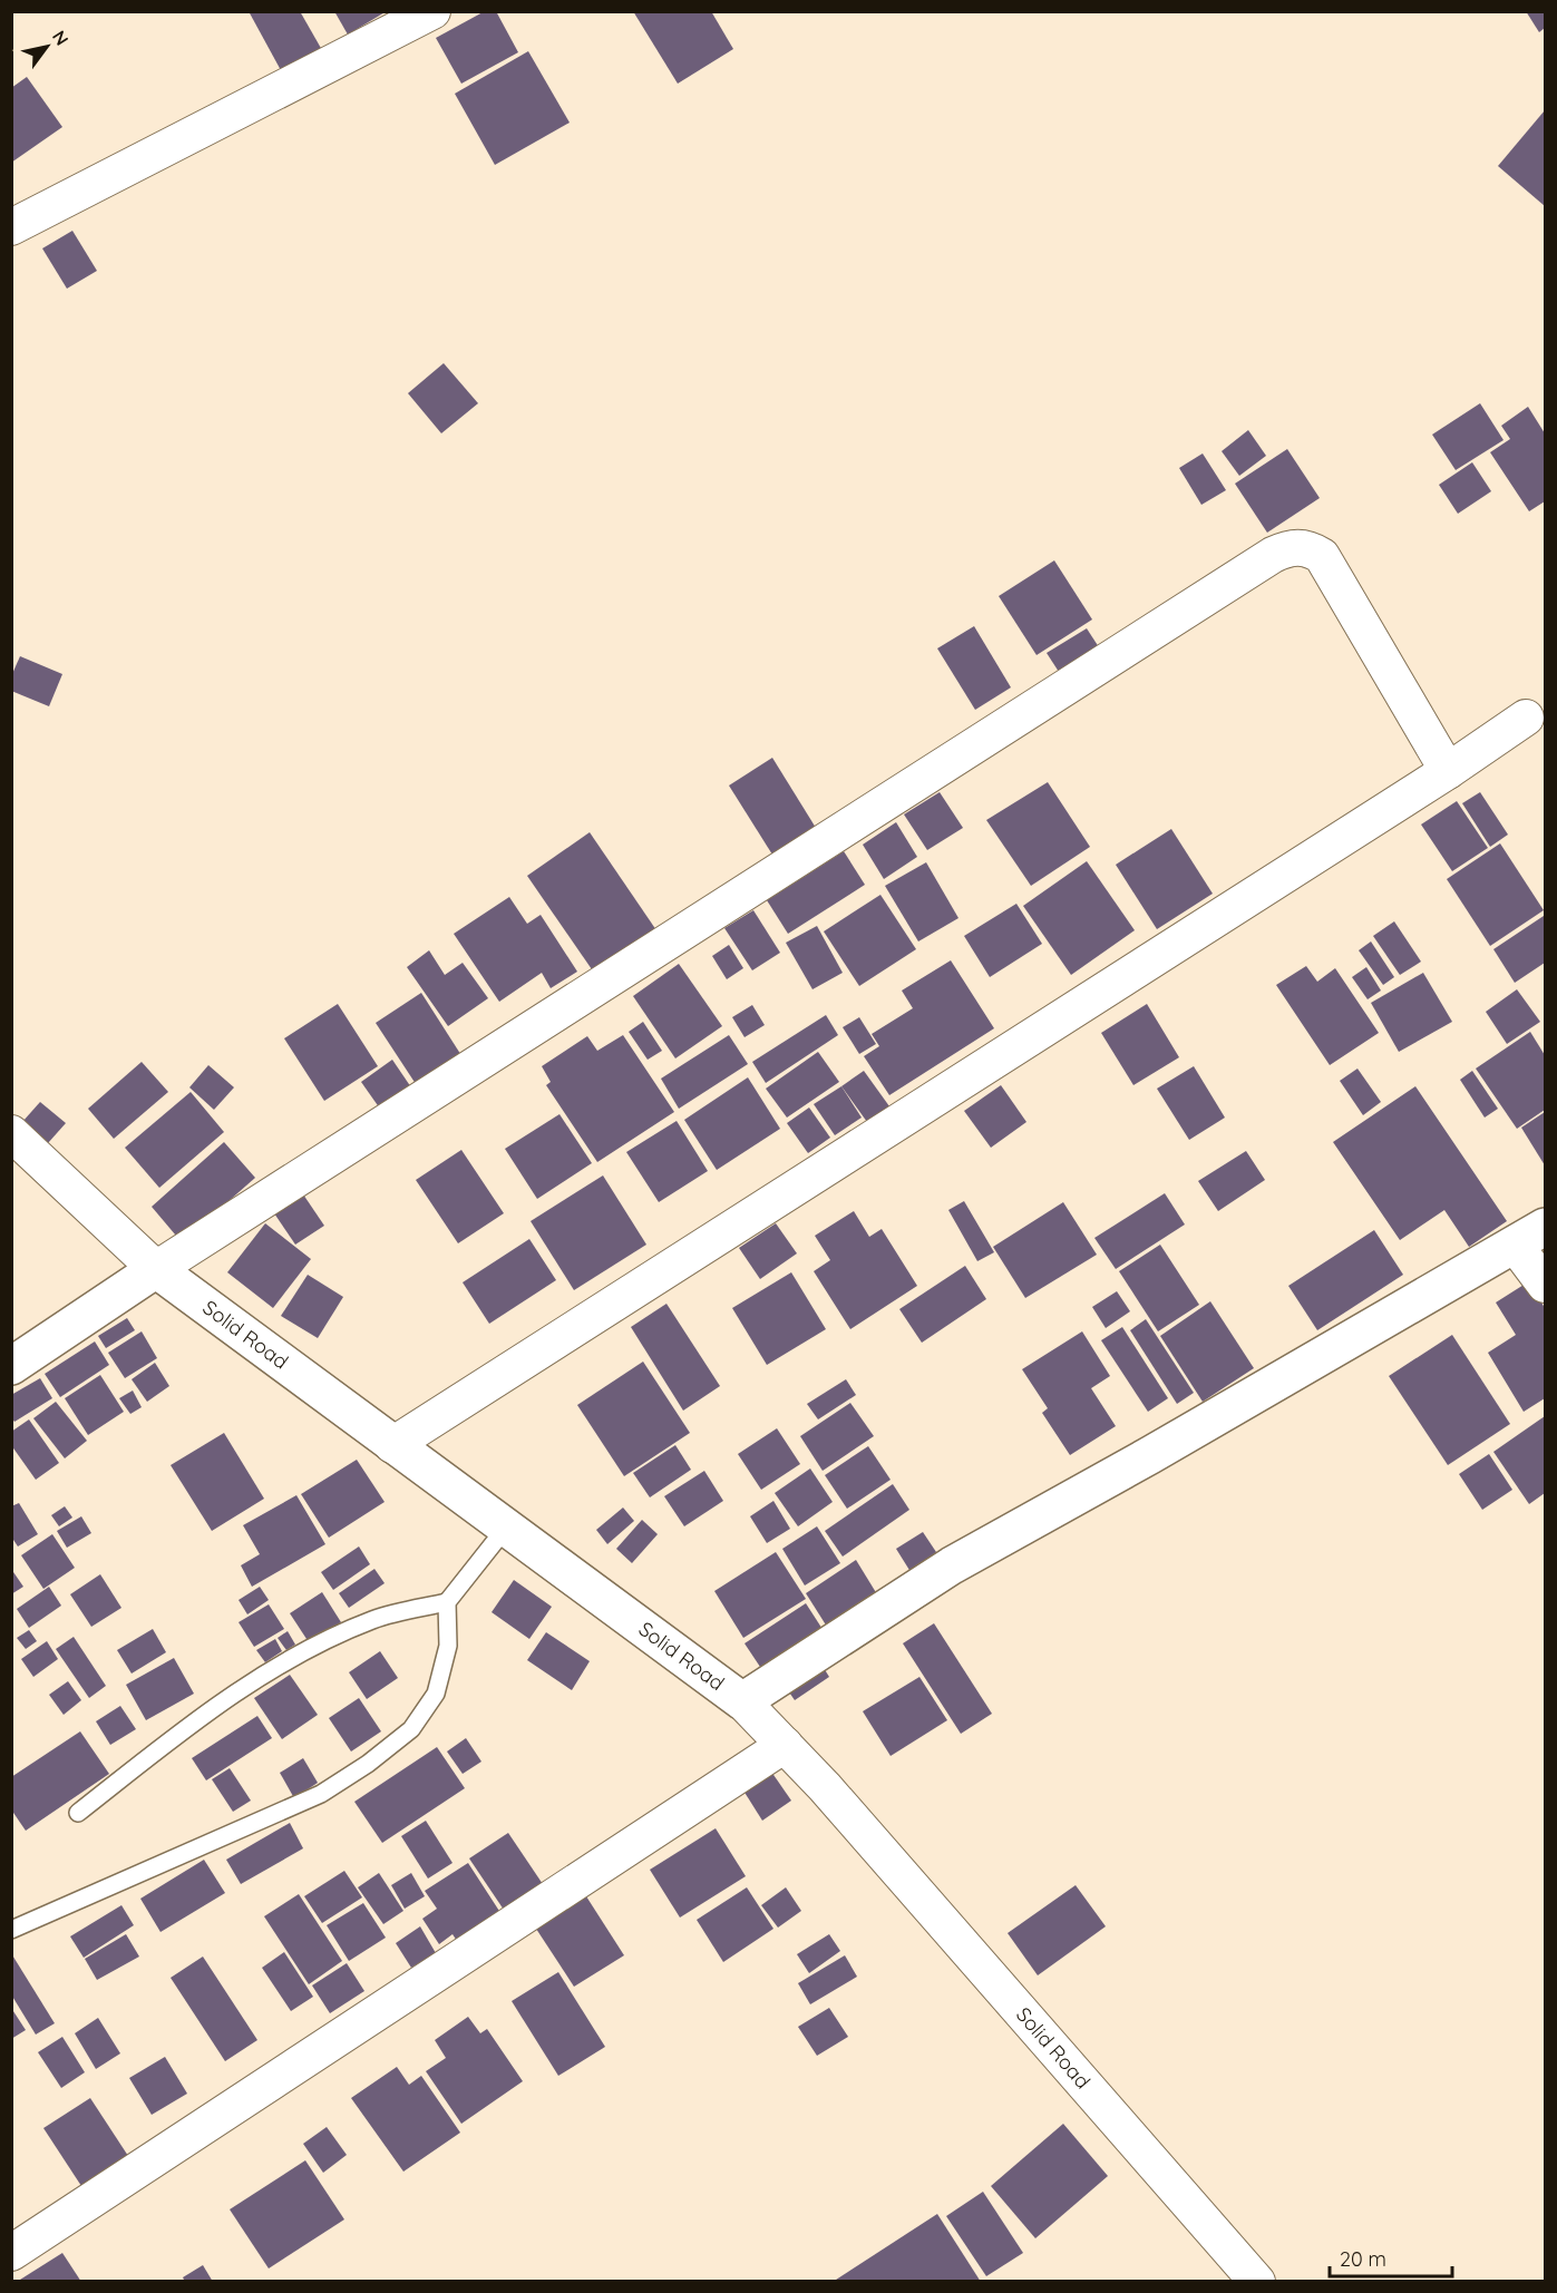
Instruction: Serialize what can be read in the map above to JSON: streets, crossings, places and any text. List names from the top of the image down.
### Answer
{
  "streets": {
    "street": ["Solid Road"]
  },
  "scale_bar": "20 m",
  "north": "top right"
}
